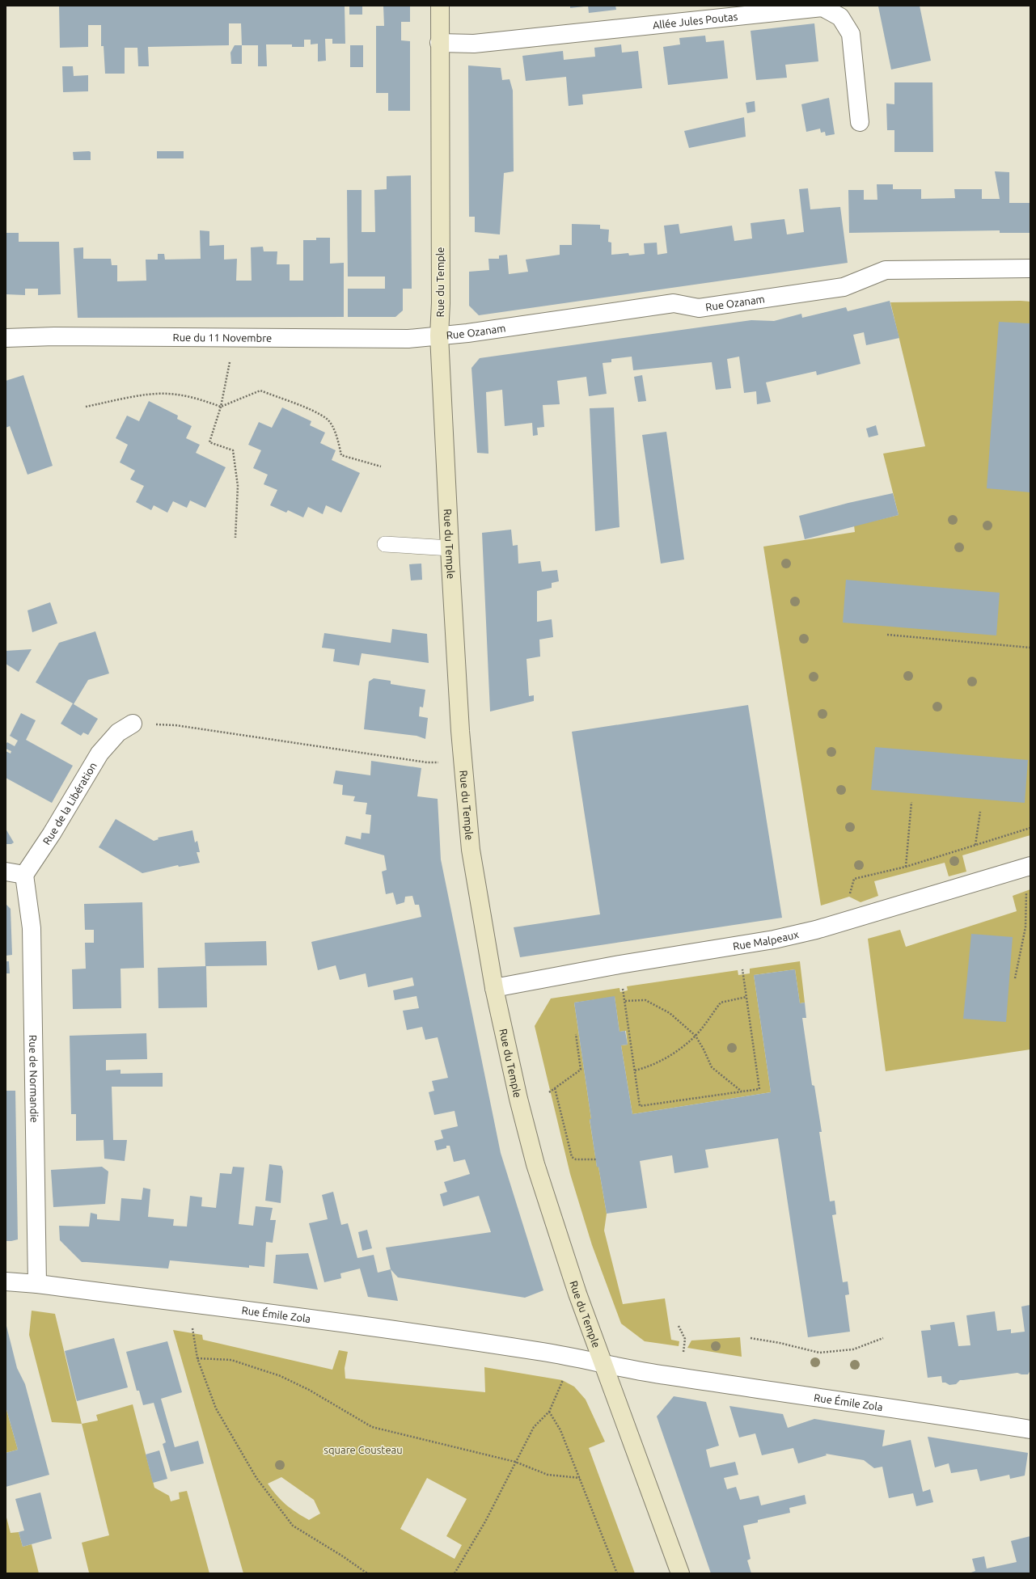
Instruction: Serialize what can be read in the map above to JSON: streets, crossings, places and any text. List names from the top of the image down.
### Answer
{
  "streets": {
    "street": [
      "Allée Jules Poutas",
      "Rue du Temple",
      "Rue Ozanam",
      "Rue du 11 Novembre",
      "Rue de la Libération",
      "Rue Malpeaux",
      "Rue de Normandie",
      "Rue Émile Zola"
    ]
  },
  "crossings": [
    ["Allée Jules Poutas", "Rue du Temple"],
    ["Rue du Temple", "Rue Ozanam"],
    ["Rue du Temple", "Rue du 11 Novembre"],
    ["Rue du Temple", "Rue Malpeaux"],
    ["Rue du Temple", "Rue Émile Zola"],
    ["Rue Ozanam", "Rue du 11 Novembre"],
    ["Rue de la Libération", "Rue de Normandie"],
    ["Rue de Normandie", "Rue Émile Zola"]
  ],
  "parks": ["square Cousteau"]
}
